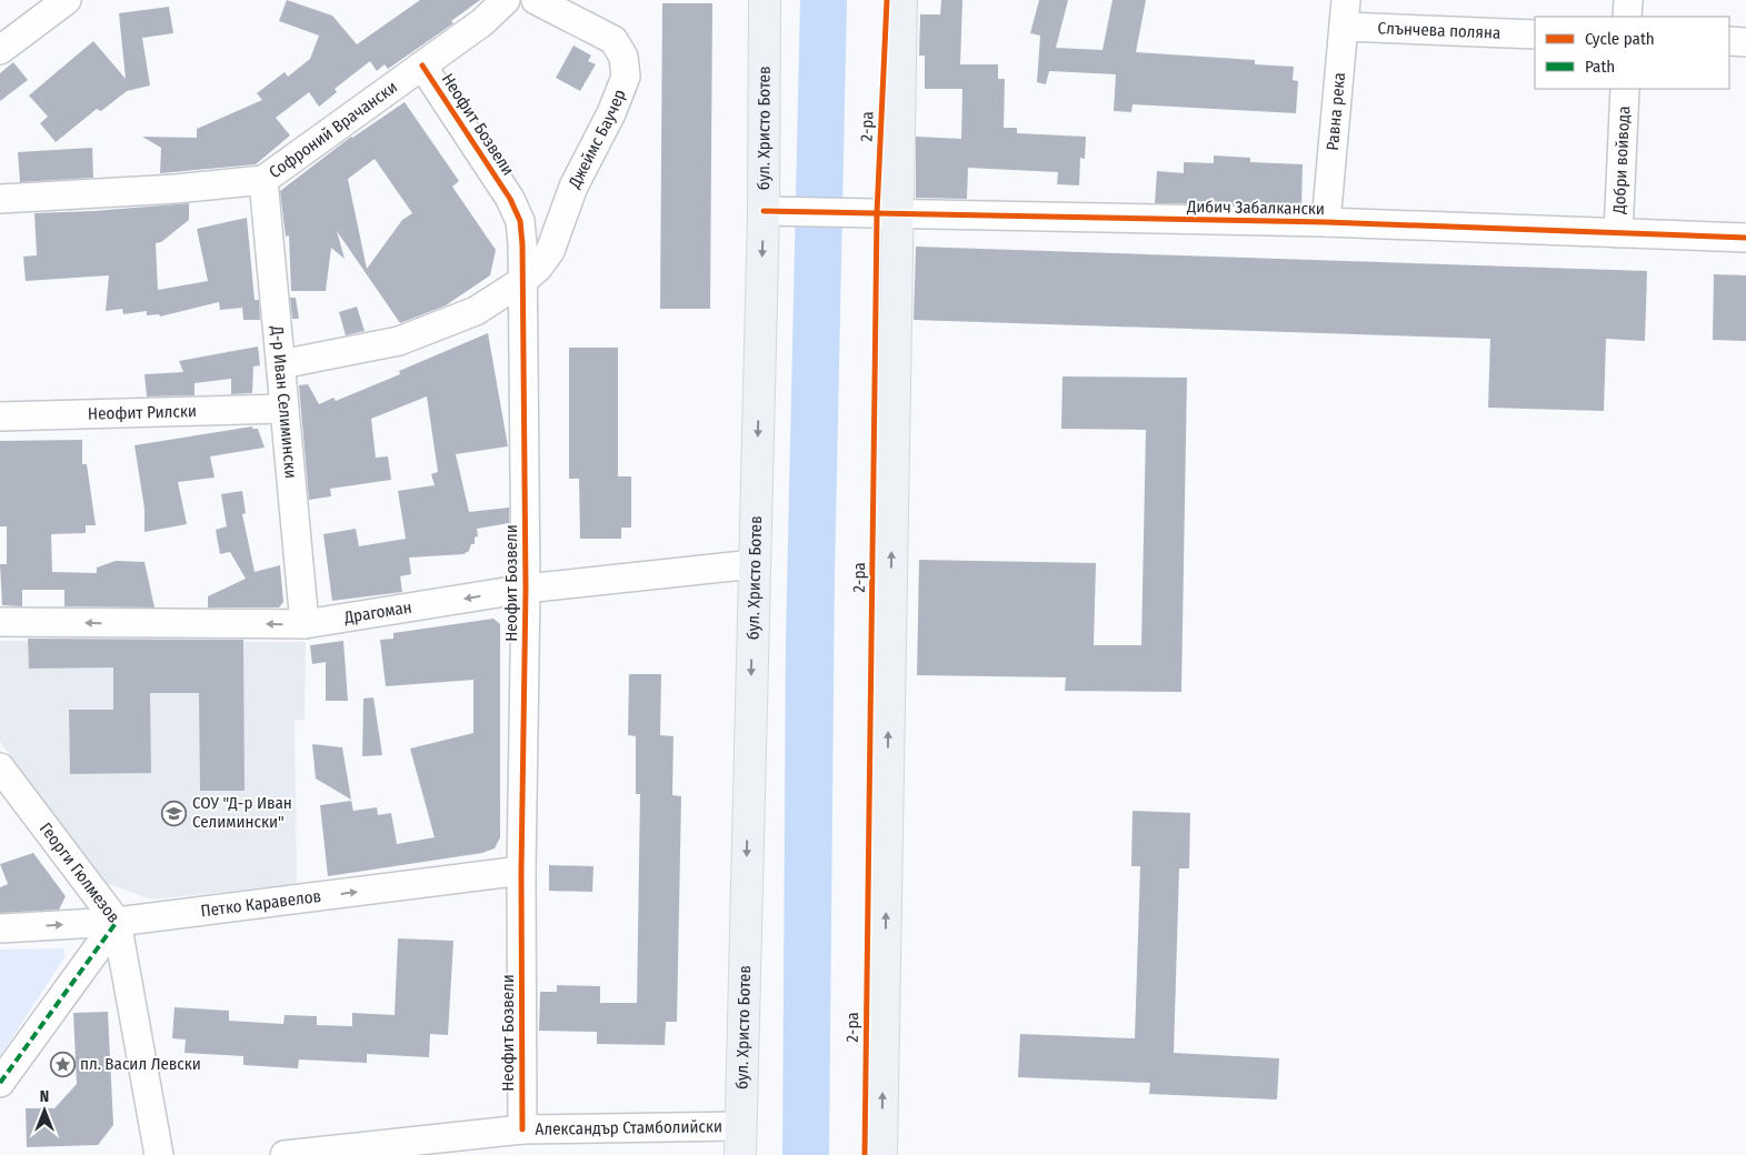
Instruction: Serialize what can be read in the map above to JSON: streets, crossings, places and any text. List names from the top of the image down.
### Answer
{
  "streets": {
    "main road": ["бул. Христо Ботев"],
    "street": [
      "Слънчева поляна",
      "Равна река",
      "Неофит Бозвели",
      "Софроний Врачански",
      "Джеймс Баучер",
      "Добри войвода",
      "Дибич Забалкански",
      "Д-р Иван Селимински",
      "Неофит Рилски",
      "Драгоман",
      "Георги Гюлмезов",
      "Петко Каравелов",
      "Александър Стамболийски"
    ],
    "cycle path": ["2-ра"]
  },
  "crossings": [
    ["Слънчева поляна", "Равна река"],
    ["Равна река", "Дибич Забалкански"],
    ["Неофит Бозвели", "Софроний Врачански"],
    ["Неофит Бозвели", "Джеймс Баучер"],
    ["Неофит Бозвели", "Драгоман"],
    ["Неофит Бозвели", "Петко Каравелов"],
    ["Неофит Бозвели", "Александър Стамболийски"],
    ["бул. Христо Ботев", "Дибич Забалкански"],
    ["бул. Христо Ботев", "Драгоман"],
    ["бул. Христо Ботев", "Александър Стамболийски"],
    ["Софроний Врачански", "Д-р Иван Селимински"],
    ["Добри войвода", "Дибич Забалкански"],
    ["Д-р Иван Селимински", "Неофит Рилски"],
    ["Д-р Иван Селимински", "Драгоман"],
    ["Георги Гюлмезов", "Петко Каравелов"]
  ],
  "one_way": ["Драгоман", "Петко Каравелов"],
  "places": {
    "school or university": ["СОУ \"Д-р Иван Селимински\""],
    "place": ["пл. Васил Левски"]
  },
  "legend": ["Cycle path", "Path"],
  "north": "top"
}
